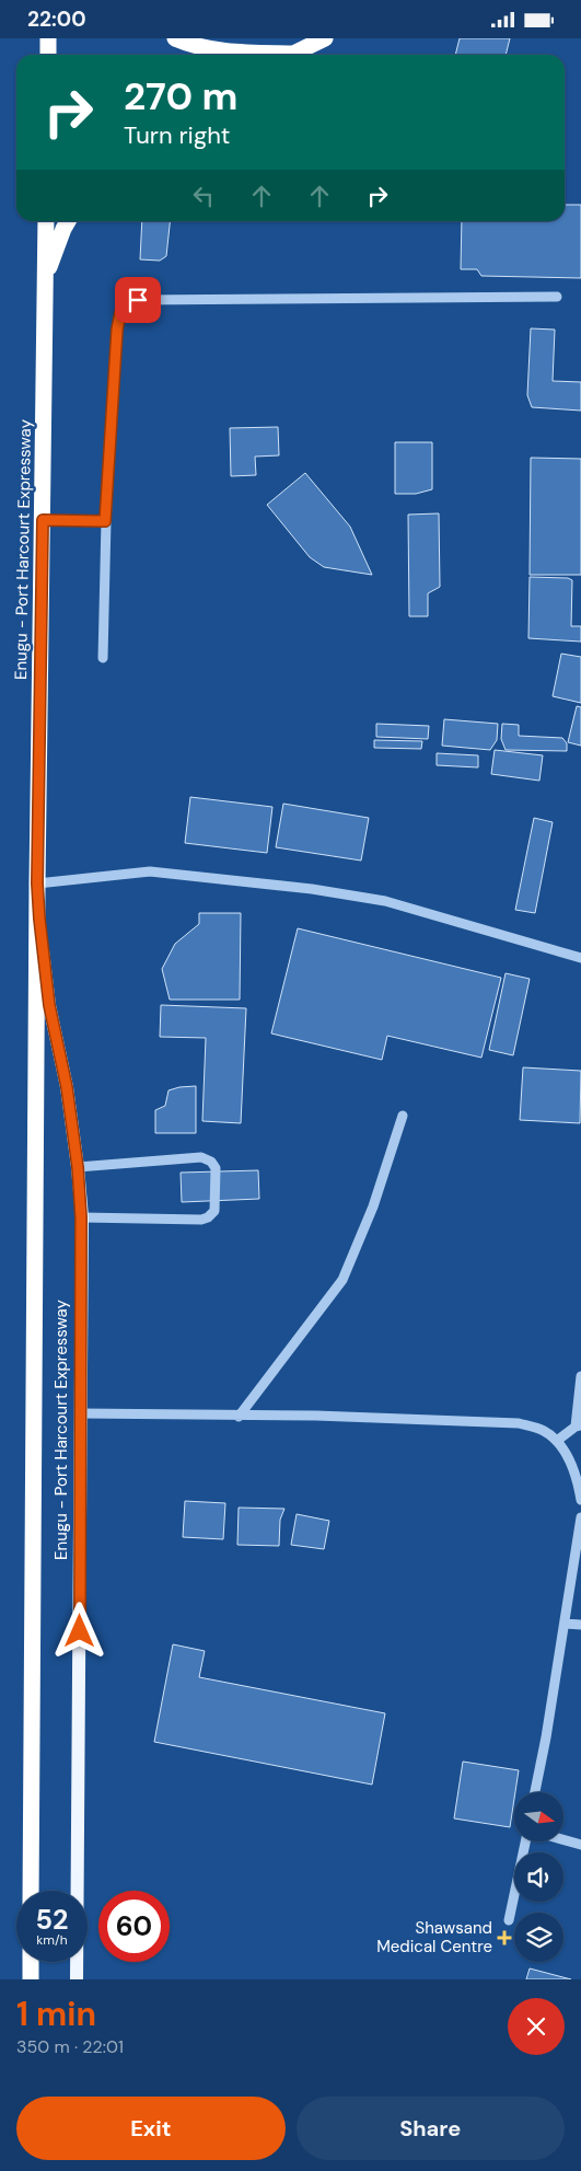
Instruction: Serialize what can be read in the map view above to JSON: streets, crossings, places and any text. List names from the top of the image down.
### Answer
{
  "streets": {
    "highway": ["Enugu - Port Harcourt Expressway"]
  },
  "places": {
    "health": ["Shawsand Medical Centre"]
  },
  "north": "right",
  "page": {
    "status": "22:00",
    "turn": ["270 m", "Turn right"],
    "speed": "52 km/h",
    "limit": "60",
    "heading": ["1 min", "350 m · 22:01"],
    "buttons": ["Exit", "Share"]
  }
}
